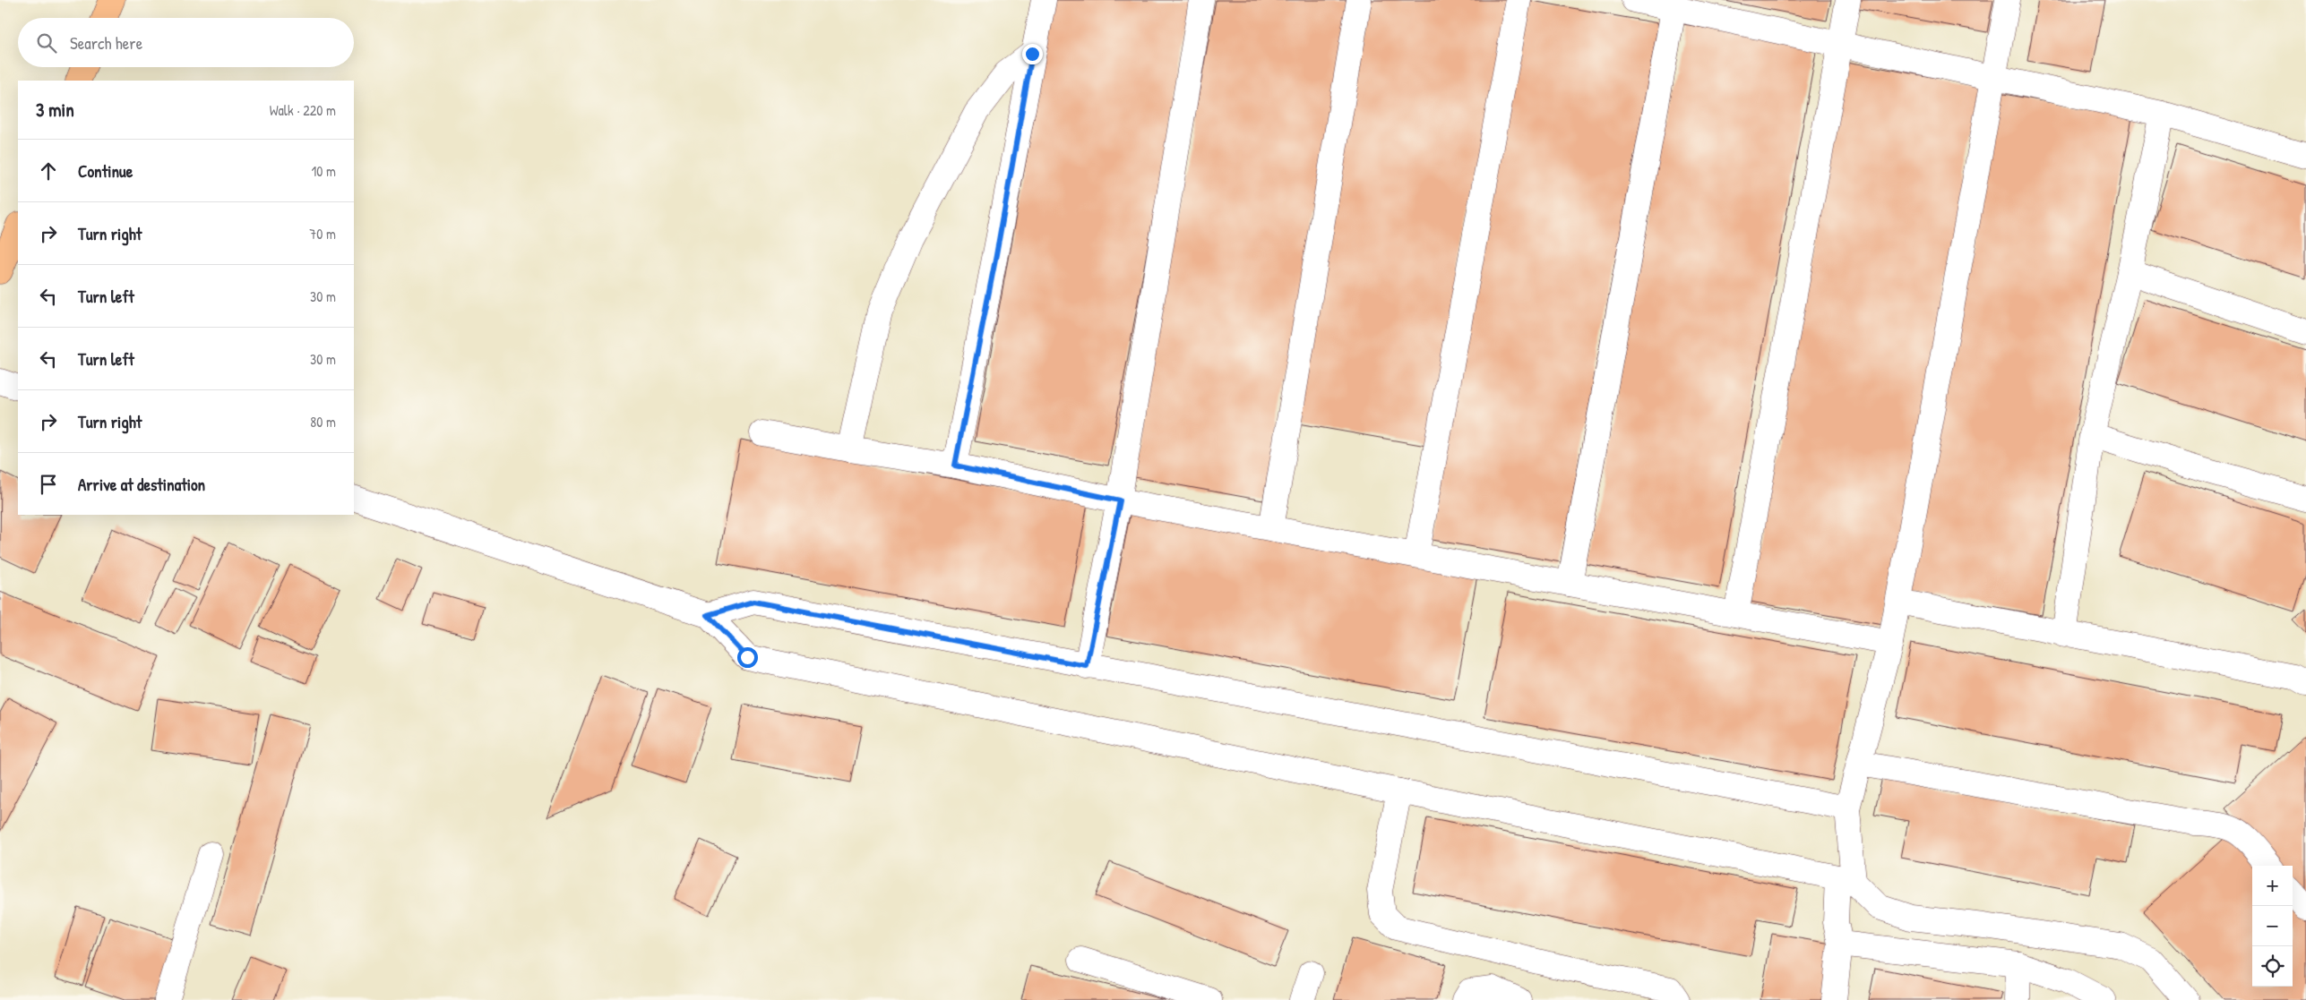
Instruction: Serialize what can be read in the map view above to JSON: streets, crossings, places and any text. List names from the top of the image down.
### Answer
{
  "page": {
    "search": "Search here",
    "heading": ["3 min", "Walk · 220 m"],
    "list": [
      ["Continue", "10 m"],
      ["Turn right", "70 m"],
      ["Turn left", "30 m"],
      ["Turn left", "30 m"],
      ["Turn right", "80 m"],
      "Arrive at destination"
    ],
    "map_buttons": ["+", "−"]
  }
}
